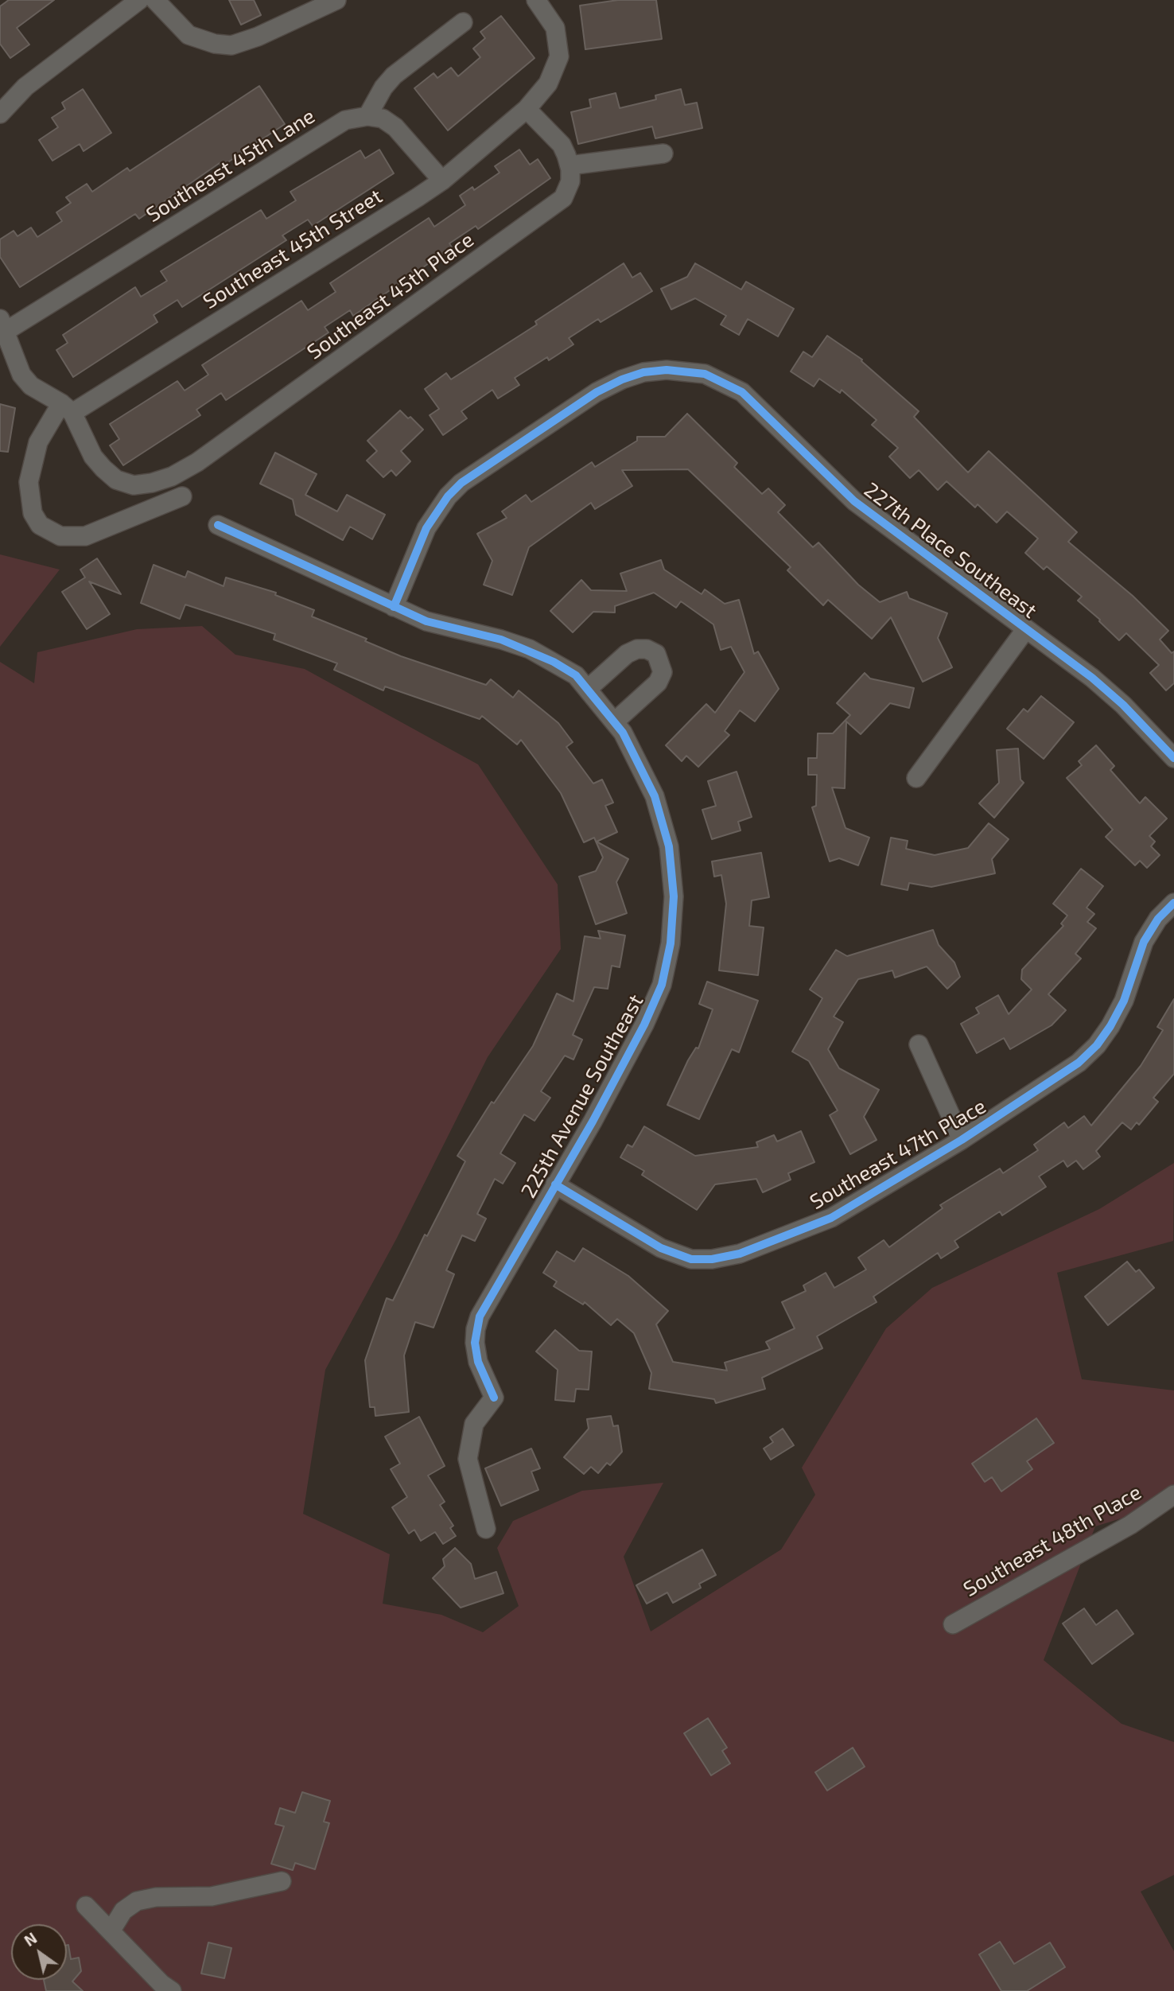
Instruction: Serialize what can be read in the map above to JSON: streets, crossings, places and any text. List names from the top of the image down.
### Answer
{
  "streets": {
    "street": [
      "Southeast 45th Lane",
      "Southeast 45th Street",
      "Southeast 45th Place",
      "227th Place Southeast",
      "225th Avenue Southeast",
      "Southeast 47th Place",
      "Southeast 48th Place"
    ]
  },
  "crossings": [
    ["Southeast 45th Street", "Southeast 45th Place"],
    ["227th Place Southeast", "225th Avenue Southeast"],
    ["225th Avenue Southeast", "Southeast 47th Place"]
  ],
  "north": "top left"
}
